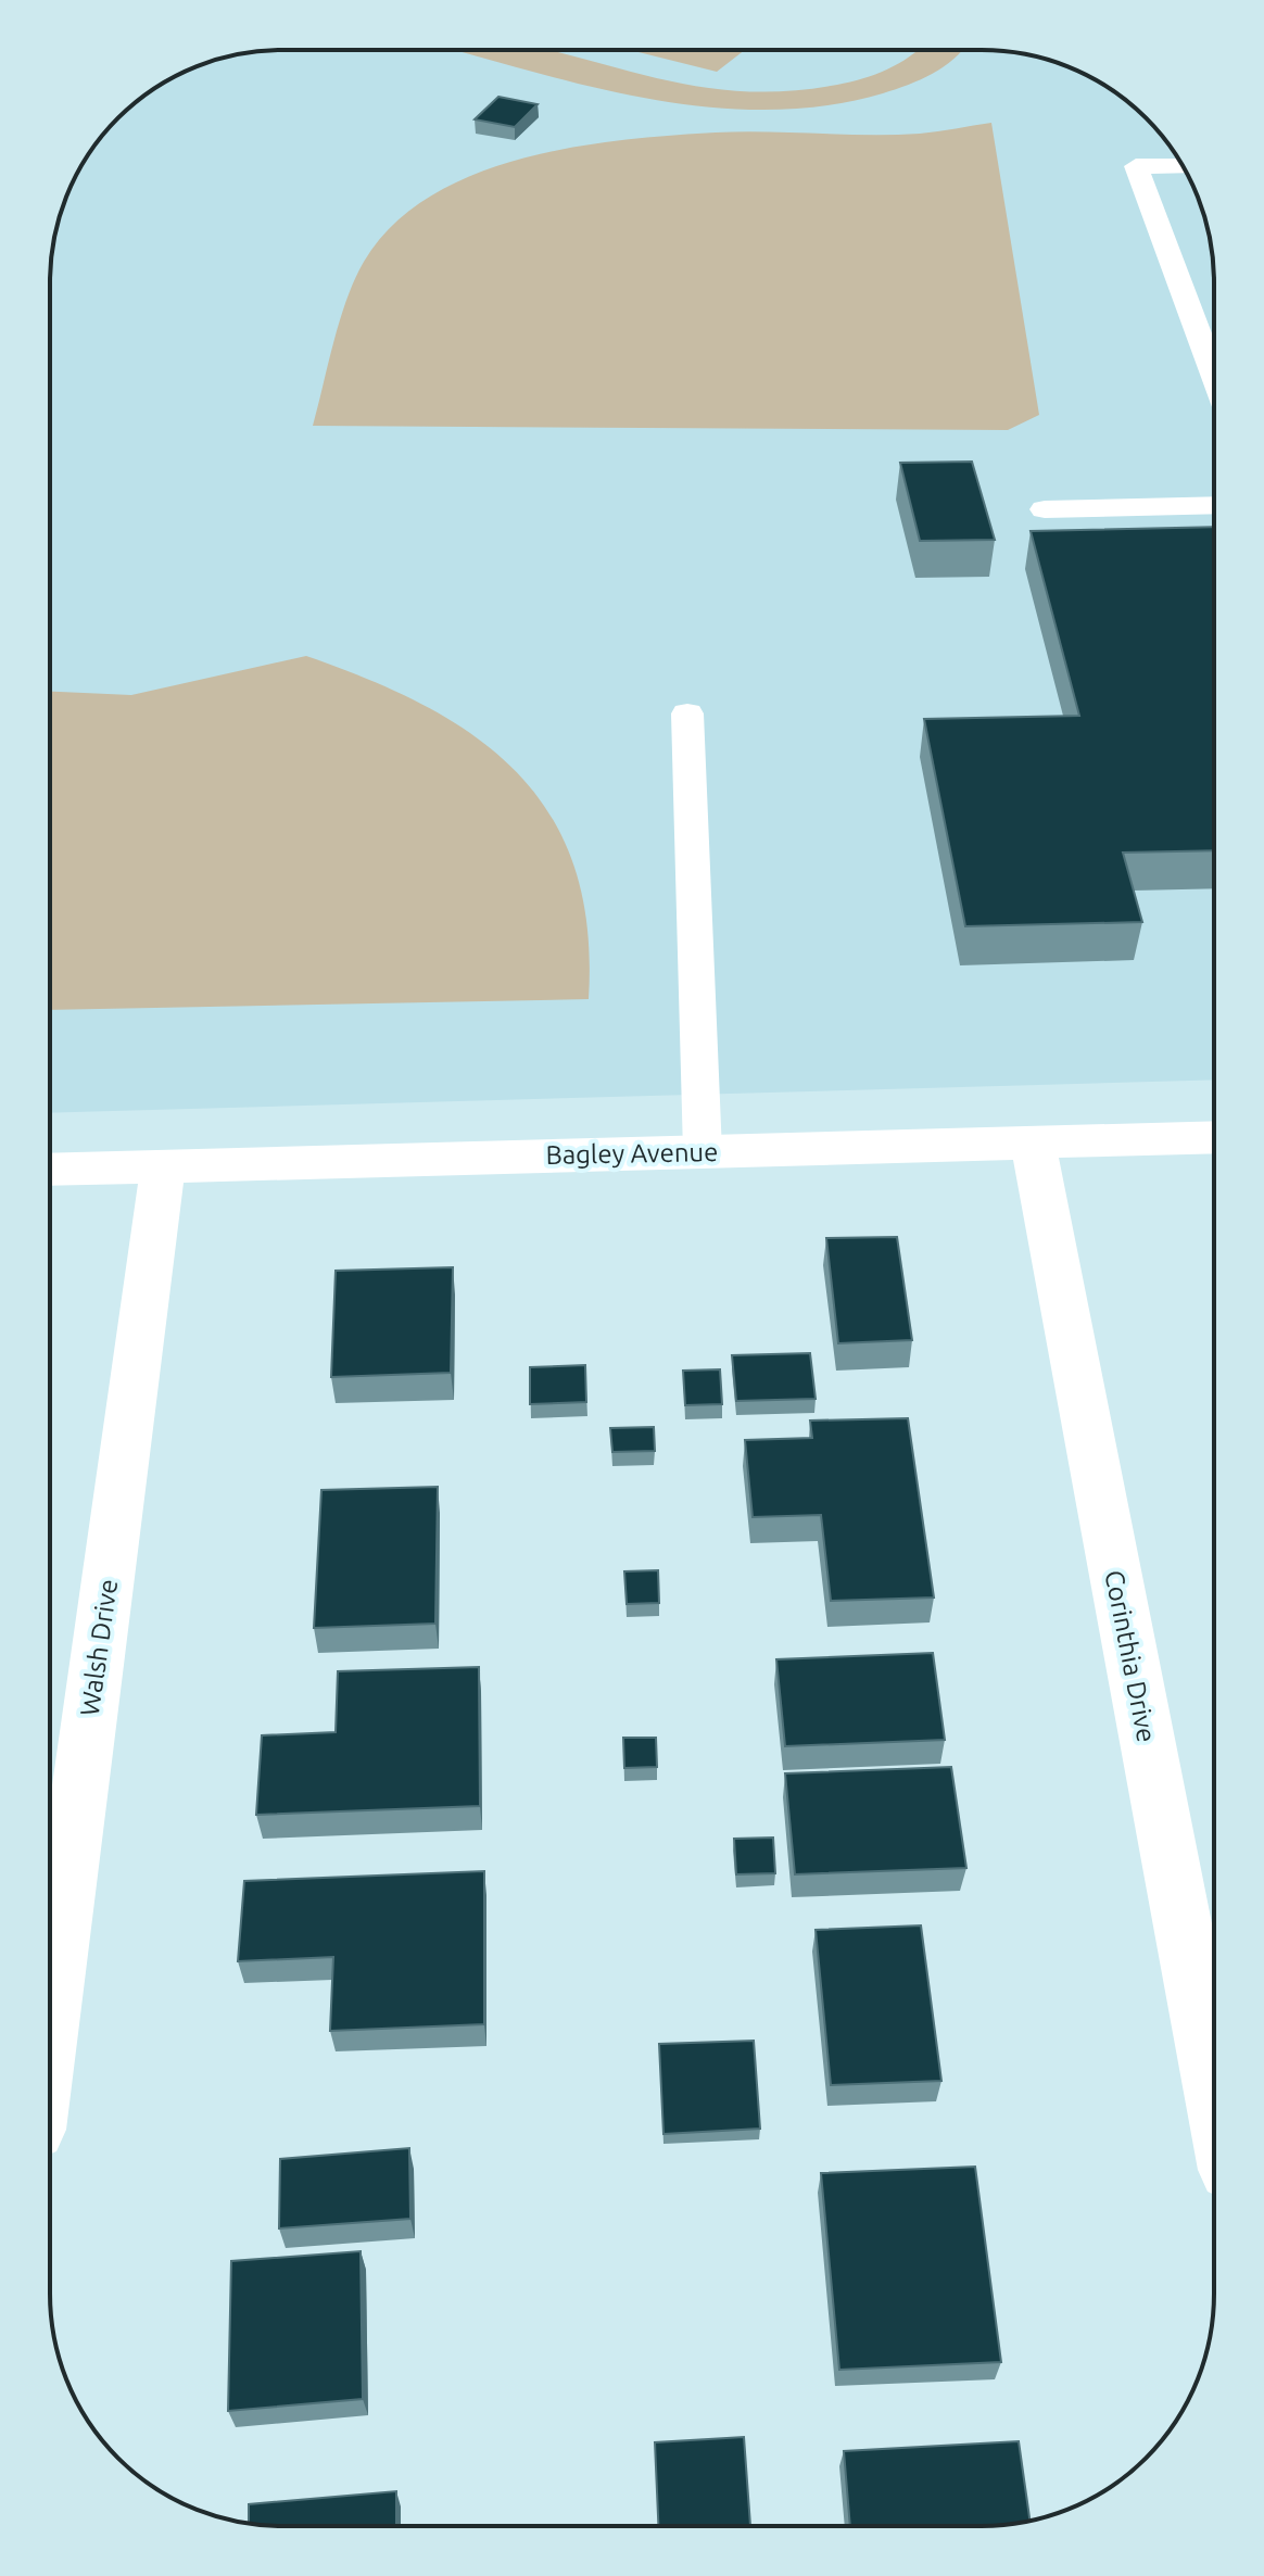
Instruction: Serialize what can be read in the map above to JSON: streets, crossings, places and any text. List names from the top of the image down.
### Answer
{
  "streets": {
    "street": ["Bagley Avenue", "Walsh Drive", "Corinthia Drive"]
  },
  "crossings": [
    ["Bagley Avenue", "Walsh Drive"],
    ["Bagley Avenue", "Corinthia Drive"]
  ]
}
